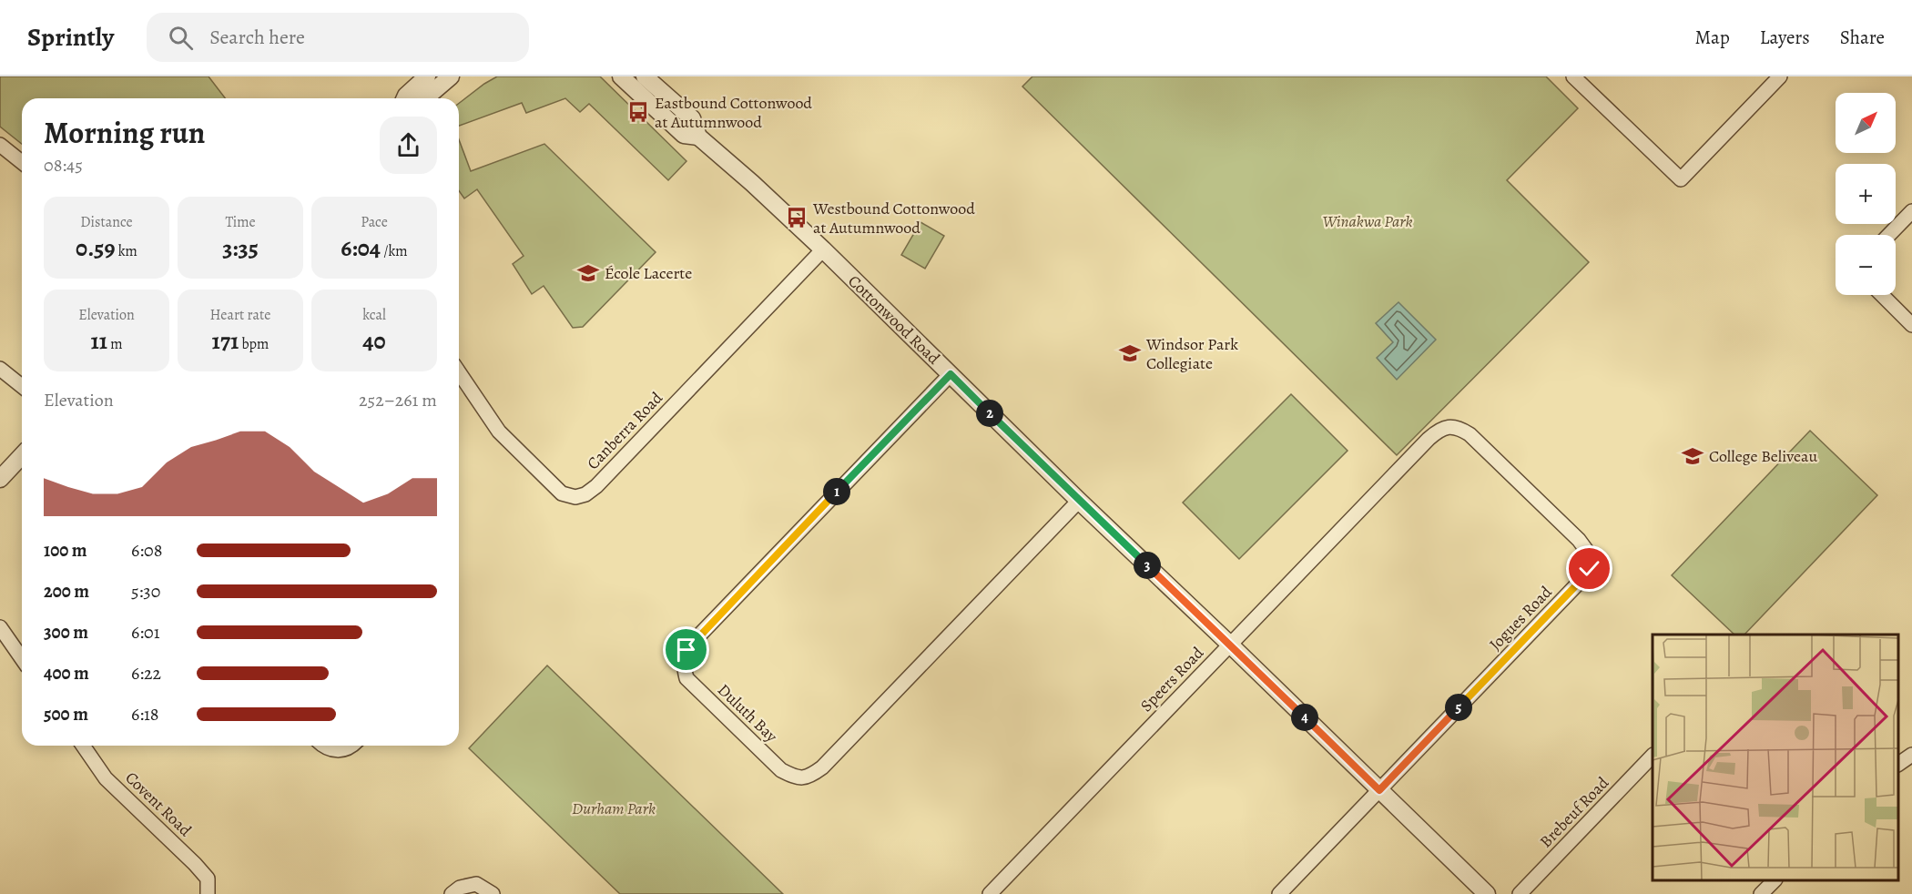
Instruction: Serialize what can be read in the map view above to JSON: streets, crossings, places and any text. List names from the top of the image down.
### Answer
{
  "streets": {
    "street": [
      "Cottonwood Road",
      "Canberra Road",
      "Jogues Road",
      "Speers Road",
      "Duluth Bay",
      "Covent Road",
      "Brebeuf Road"
    ]
  },
  "crossings": [
    ["Cottonwood Road", "Canberra Road"],
    ["Cottonwood Road", "Jogues Road"],
    ["Cottonwood Road", "Speers Road"],
    ["Cottonwood Road", "Duluth Bay"],
    ["Jogues Road", "Speers Road"]
  ],
  "parks": ["Winakwa Park", "Durham Park"],
  "places": {
    "bus stop": ["Eastbound Cottonwood at Autumnwood", "Westbound Cottonwood at Autumnwood"],
    "school or university": ["École Lacerte", "Windsor Park Collegiate", "College Beliveau"]
  },
  "north": "top right",
  "page": {
    "header": "Sprintly",
    "search": "Search here",
    "nav": ["Map", "Layers", "Share"],
    "map_buttons": ["+", "−"],
    "heading": ["Morning run", "08:45"],
    "stats": [
      ["Distance", "0.59 km"],
      ["Time", "3:35"],
      ["Pace", "6:04 /km"],
      ["Elevation", "11 m"],
      ["Heart rate", "171 bpm"],
      ["kcal", "40"]
    ],
    "chart": ["Elevation", "252–261 m"],
    "pins": [
      "2",
      "1",
      "3",
      "5",
      "4"
    ],
    "list": [
      {
        "name": "100 m",
        "note": "6:08"
      },
      {
        "name": "200 m",
        "note": "5:30"
      },
      {
        "name": "300 m",
        "note": "6:01"
      },
      {
        "name": "400 m",
        "note": "6:22"
      },
      {
        "name": "500 m",
        "note": "6:18"
      }
    ]
  }
}
